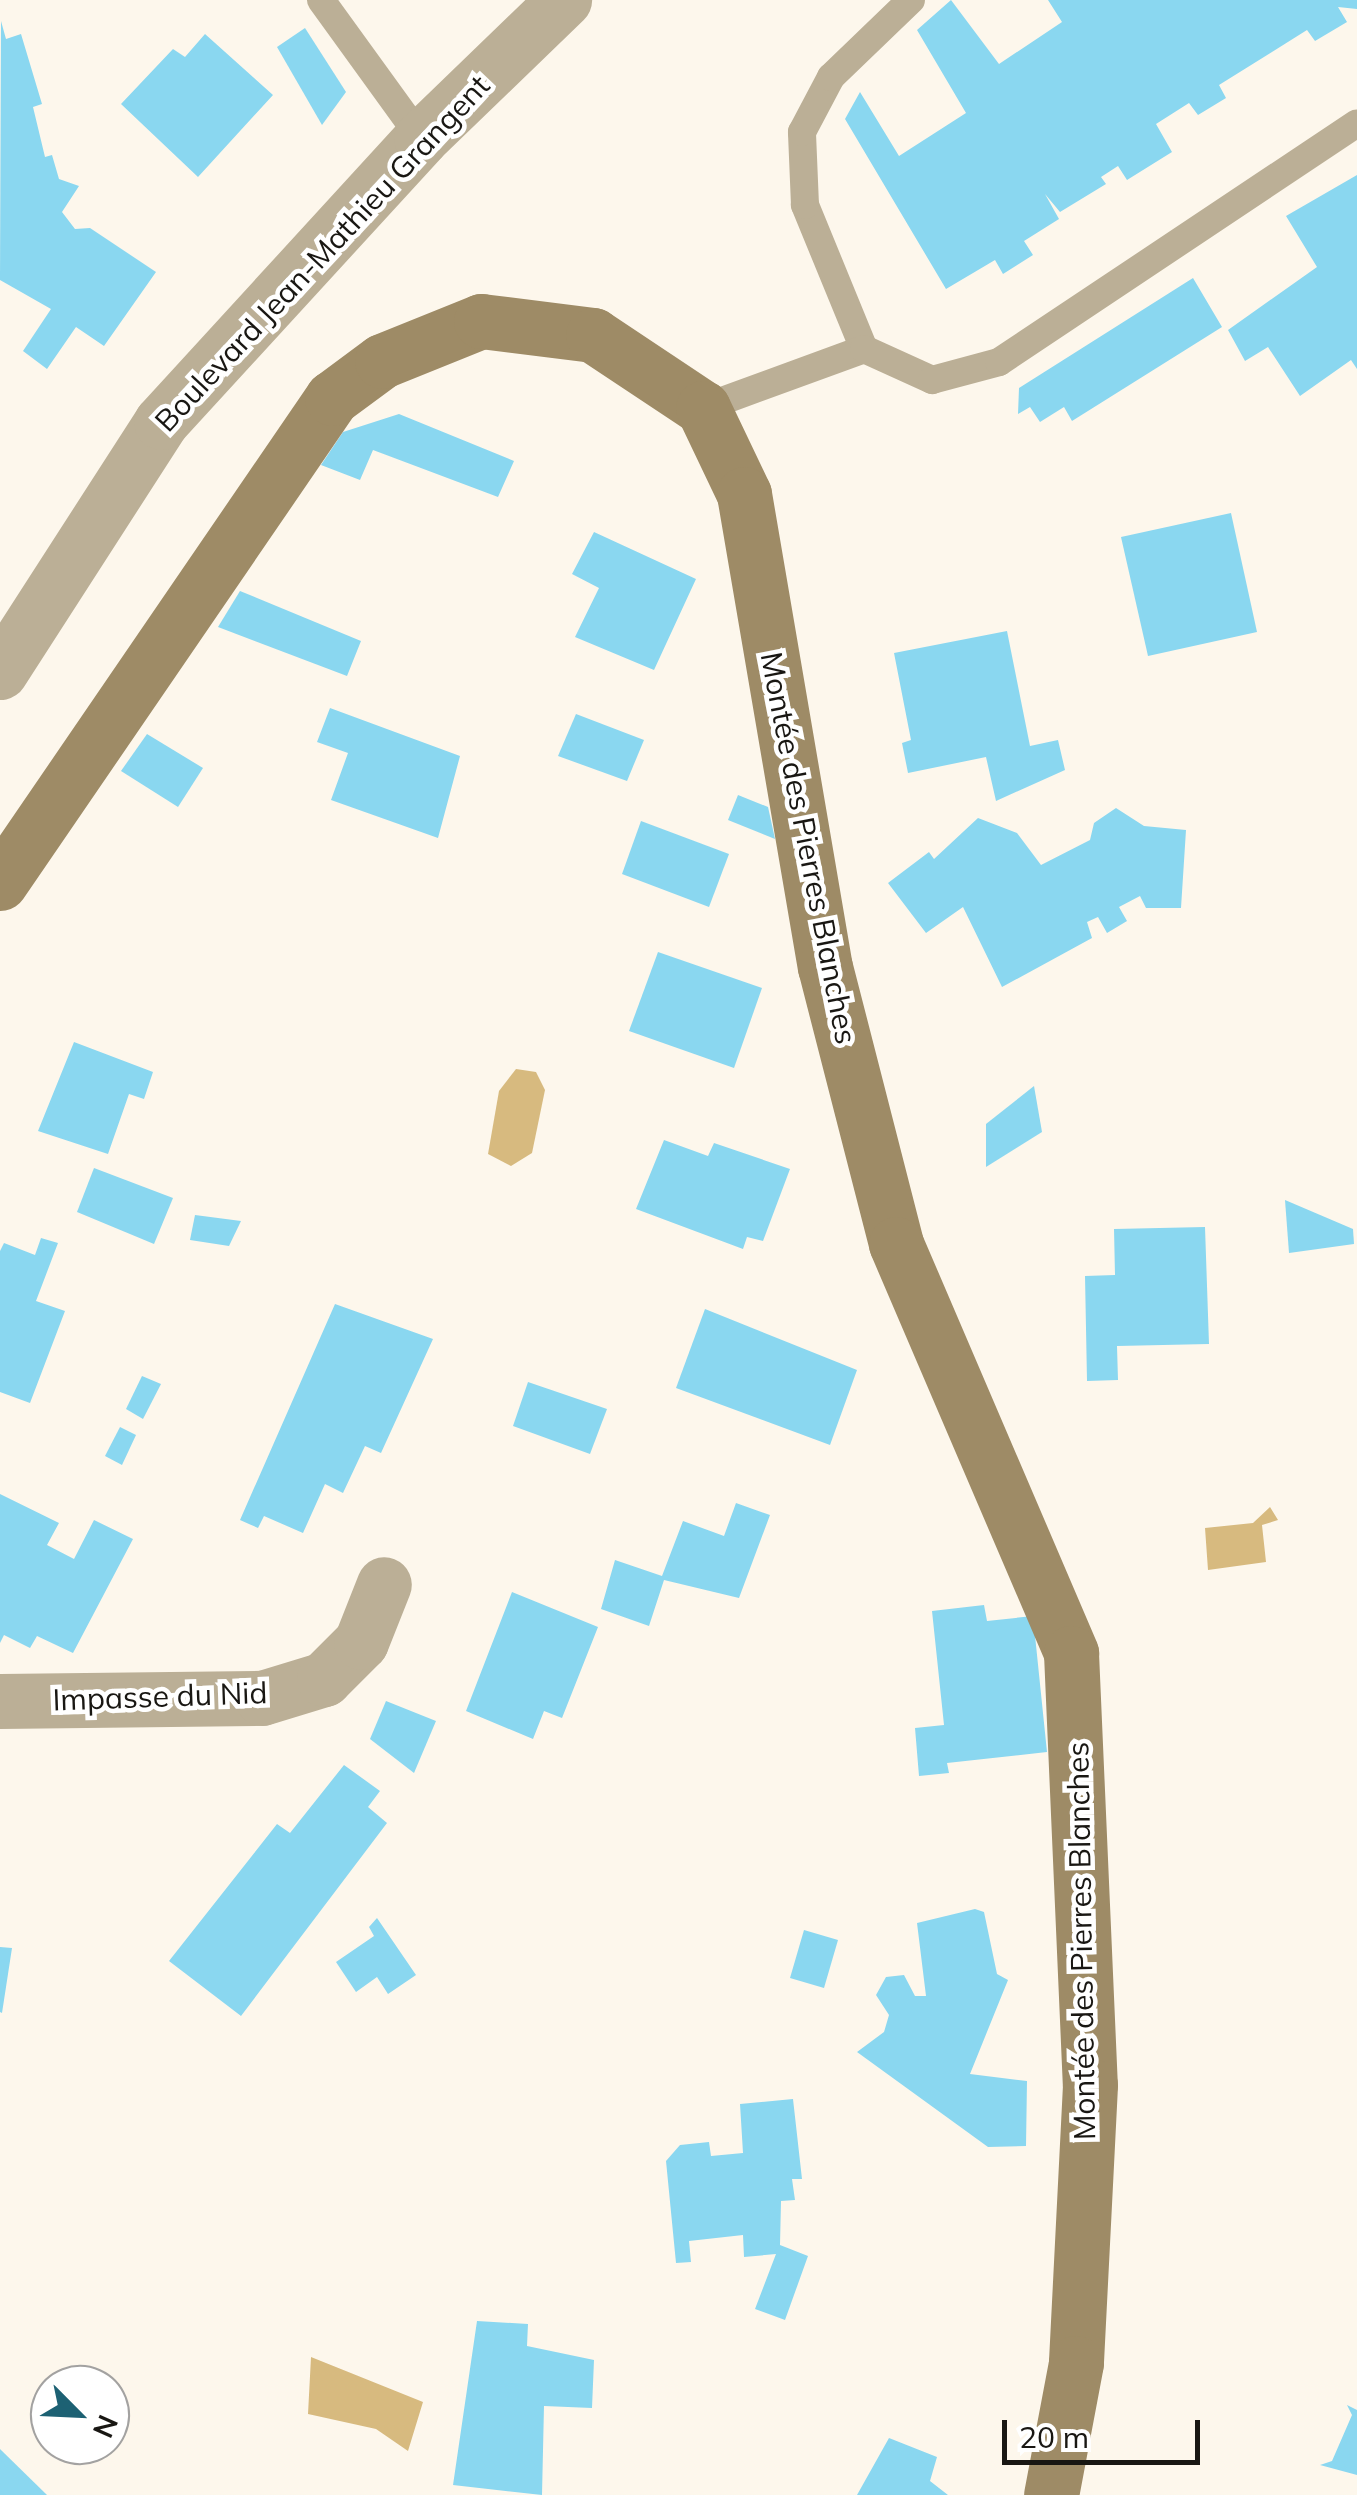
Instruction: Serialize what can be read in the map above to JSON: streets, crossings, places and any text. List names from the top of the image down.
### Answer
{
  "streets": {
    "street": ["Boulevard Jean-Mathieu Grangent", "Montée des Pierres Blanches", "Impasse du Nid"]
  },
  "scale_bar": "20 m",
  "north": "bottom right"
}
